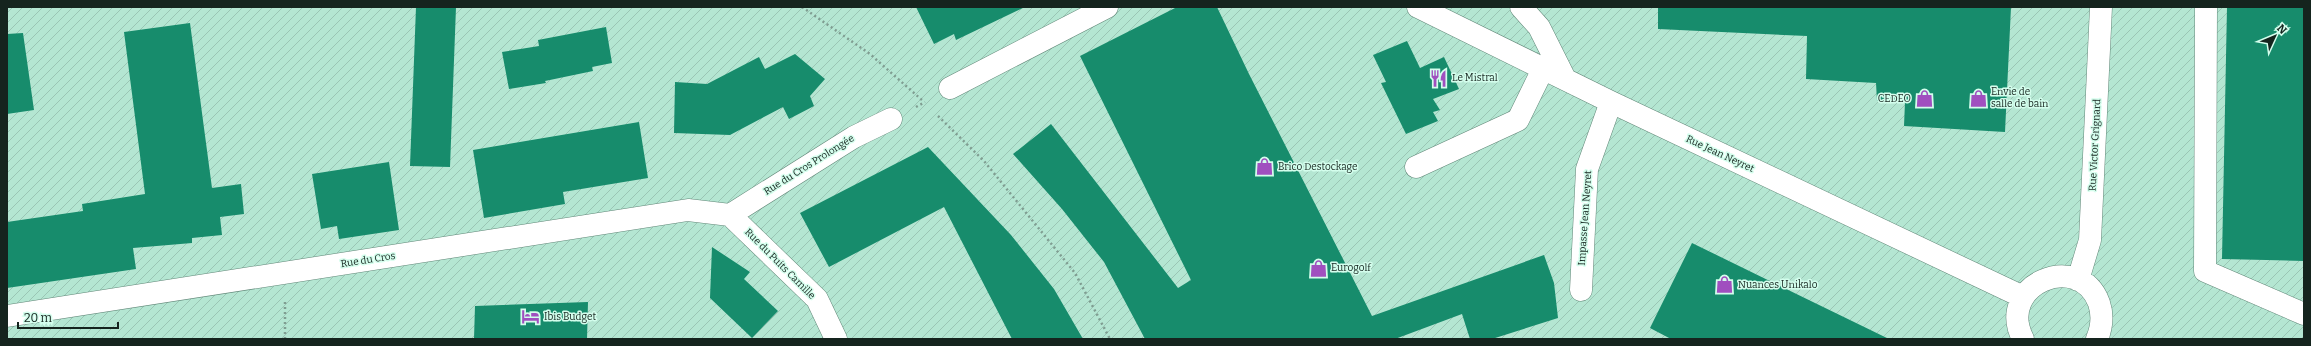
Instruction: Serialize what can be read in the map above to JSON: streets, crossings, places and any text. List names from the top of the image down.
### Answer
{
  "streets": {
    "street": [
      "Rue Victor Grignard",
      "Rue Jean Neyret",
      "Rue du Cros Prolongée",
      "Impasse Jean Neyret",
      "Rue du Cros",
      "Rue du Puits Camille"
    ]
  },
  "crossings": [
    ["Rue Jean Neyret", "Impasse Jean Neyret"],
    ["Rue du Cros Prolongée", "Rue du Cros"],
    ["Rue du Cros Prolongée", "Rue du Puits Camille"],
    ["Rue du Cros", "Rue du Puits Camille"]
  ],
  "places": {
    "restaurant": ["Le Mistral"],
    "shop": [
      "Envie de salle de bain",
      "CEDEO",
      "Brico Destockage",
      "Eurogolf",
      "Nuances Unikalo"
    ],
    "hotel": ["Ibis Budget"]
  },
  "scale_bar": "20 m",
  "north": "top right"
}
